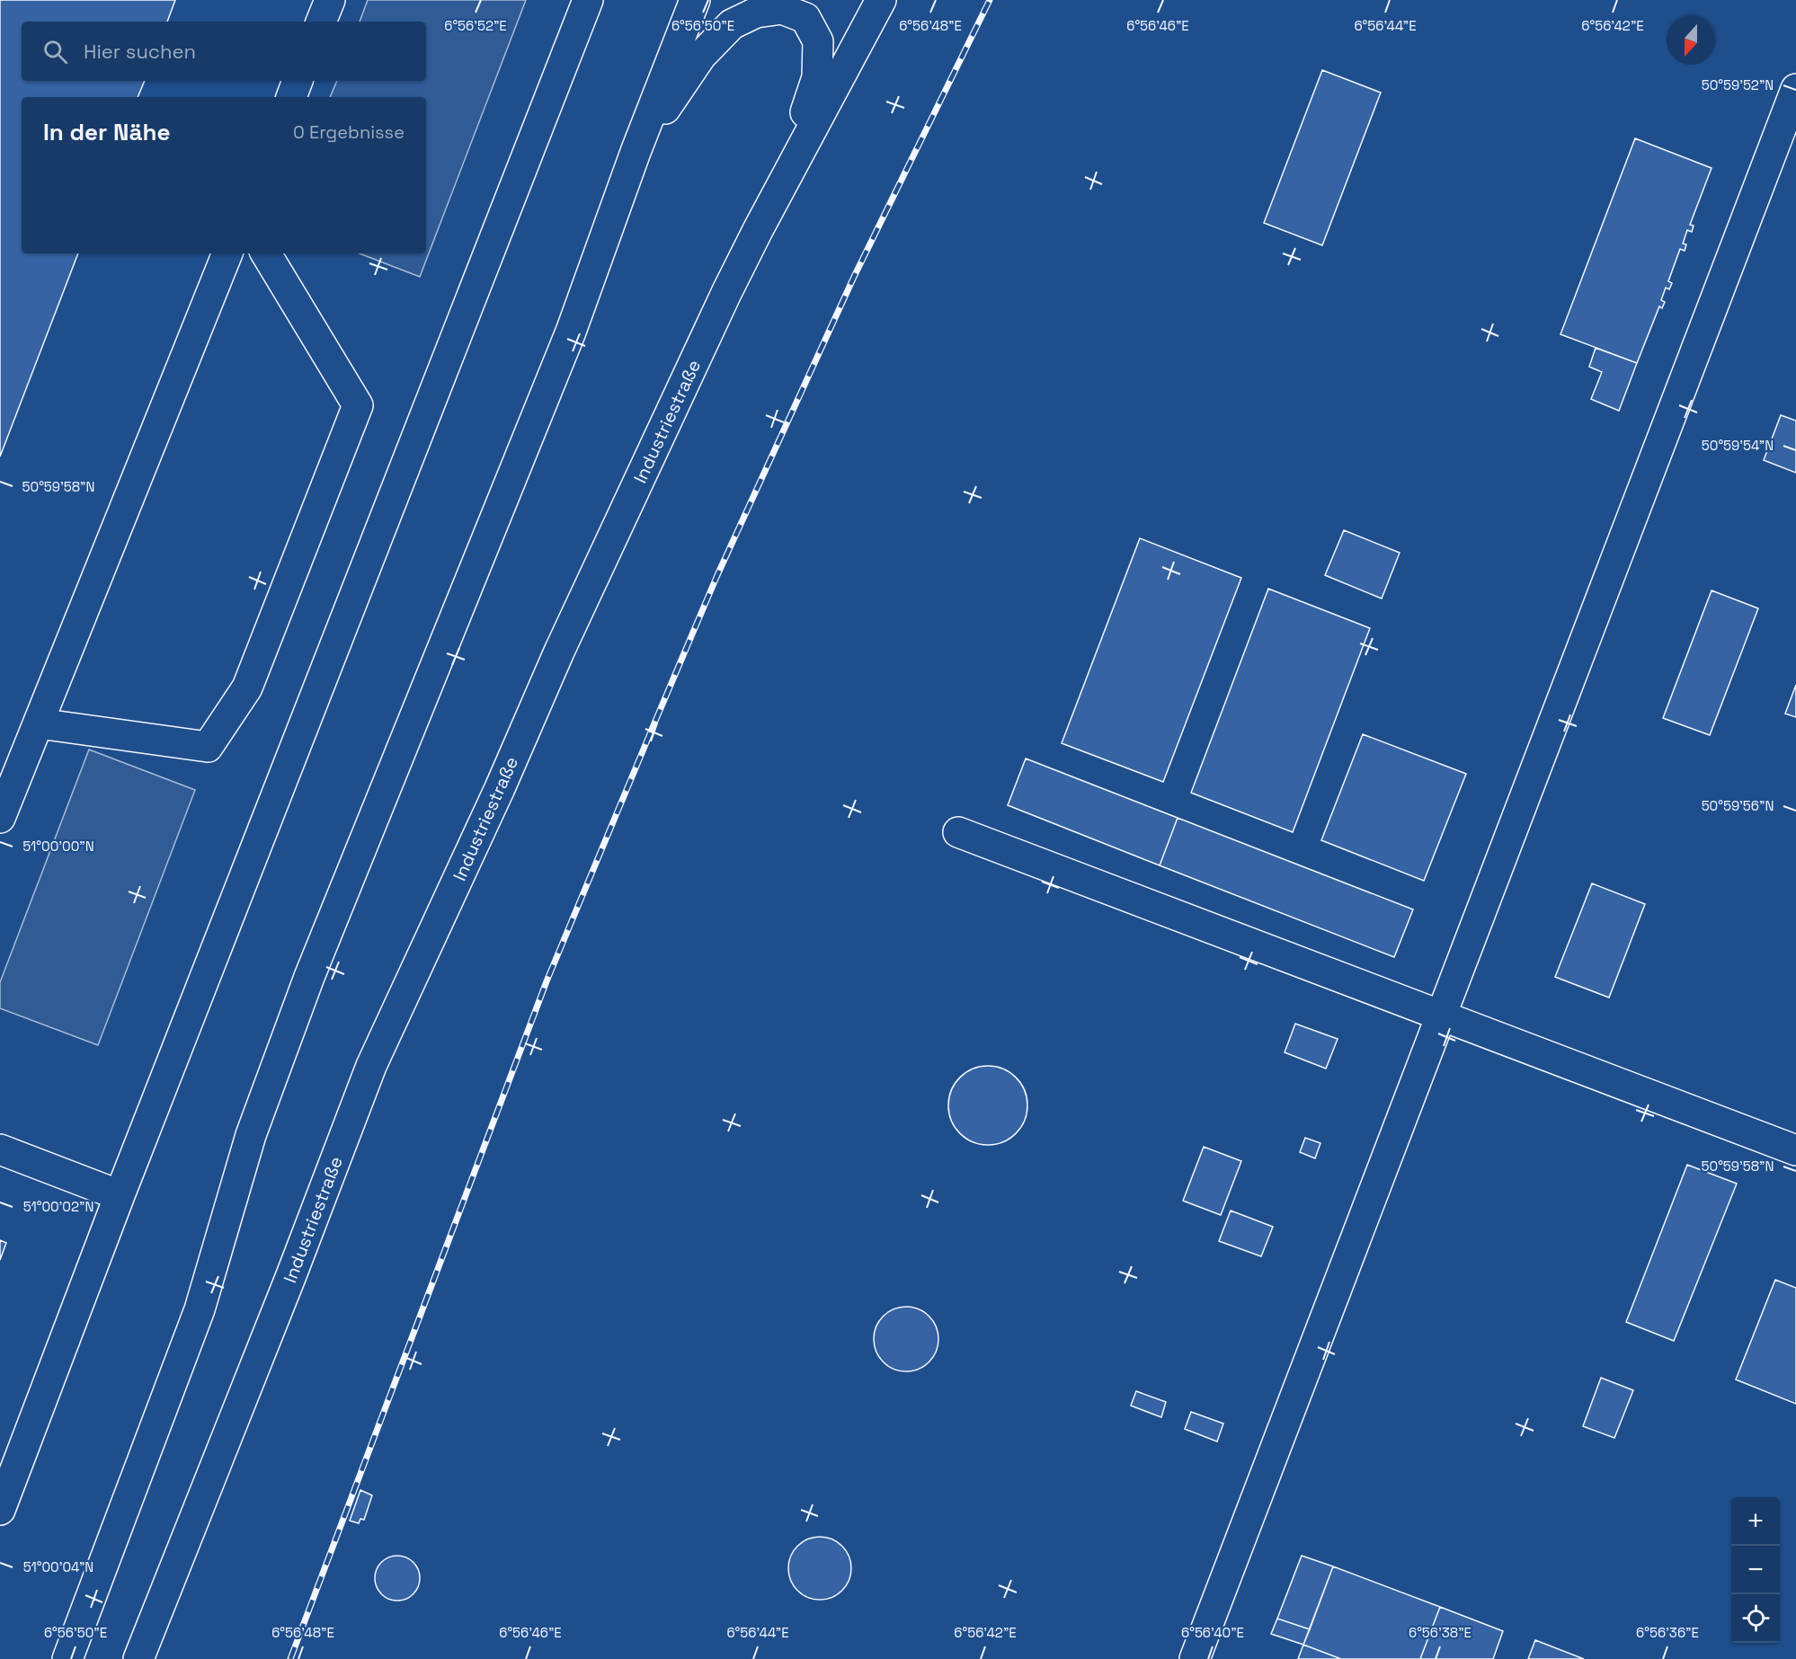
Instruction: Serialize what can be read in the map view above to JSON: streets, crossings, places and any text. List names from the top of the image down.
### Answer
{
  "streets": {
    "main road": ["Industriestraße"]
  },
  "north": "bottom",
  "page": {
    "search": "Hier suchen",
    "heading": ["In der Nähe", "0 Ergebnisse"],
    "map_buttons": ["+", "−"]
  },
  "coordinates": [
    "6°56'44\"E",
    "6°56'52\"E",
    "6°56'50\"E",
    "6°56'48\"E",
    "6°56'46\"E",
    "6°56'42\"E",
    "50°59'52\"N",
    "50°59'54\"N",
    "50°59'58\"N",
    "50°59'56\"N",
    "51°00'00\"N",
    "51°00'02\"N",
    "51°00'04\"N",
    "6°56'40\"E",
    "6°56'38\"E",
    "6°56'36\"E"
  ]
}
